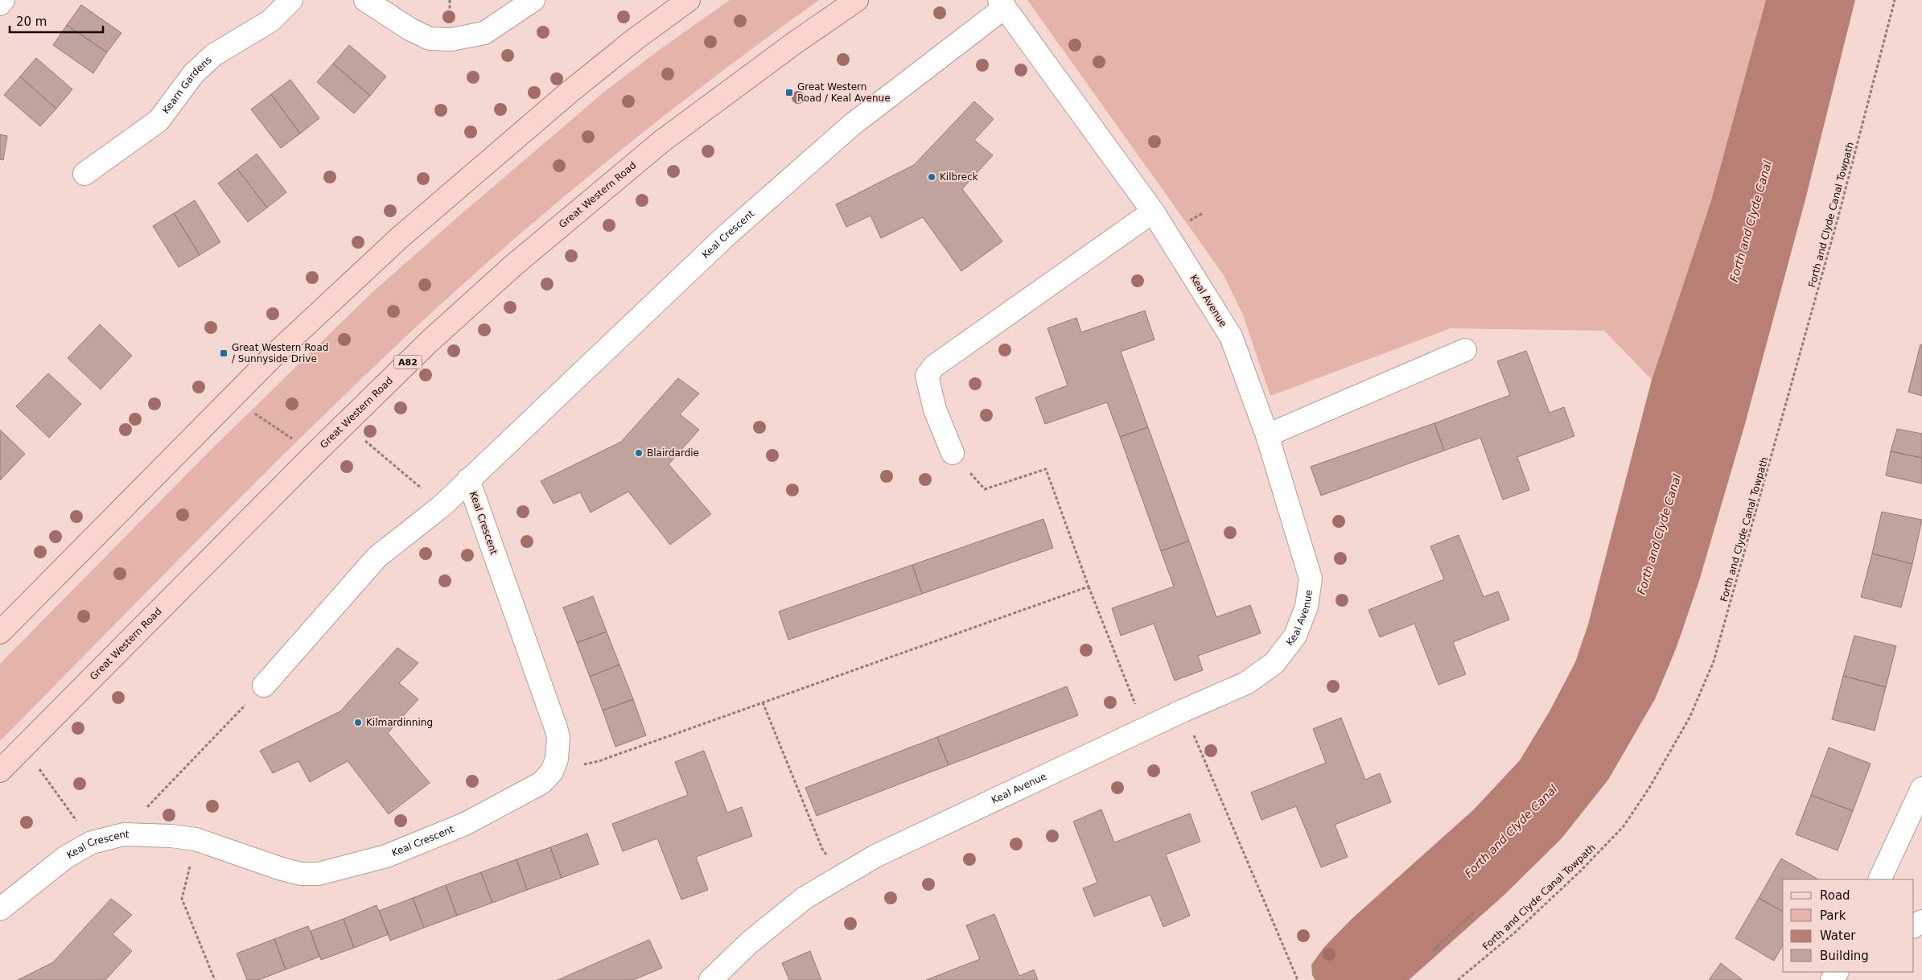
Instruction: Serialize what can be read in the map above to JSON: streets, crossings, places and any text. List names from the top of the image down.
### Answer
{
  "streets": {
    "main road": ["Great Western Road", "A82"],
    "street": ["Kearn Gardens", "Keal Crescent", "Keal Avenue"],
    "path": ["Forth and Clyde Canal Towpath"]
  },
  "crossings": [
    ["Keal Crescent", "Keal Avenue"]
  ],
  "water": ["Forth and Clyde Canal"],
  "places": {
    "transit": ["Great Western Road / Keal Avenue", "Great Western Road / Sunnyside Drive"],
    "other": ["Kilbreck", "Blairdardie", "Kilmardinning"]
  },
  "legend": [
    "Road",
    "Park",
    "Water",
    "Building"
  ],
  "scale_bar": "20 m"
}
